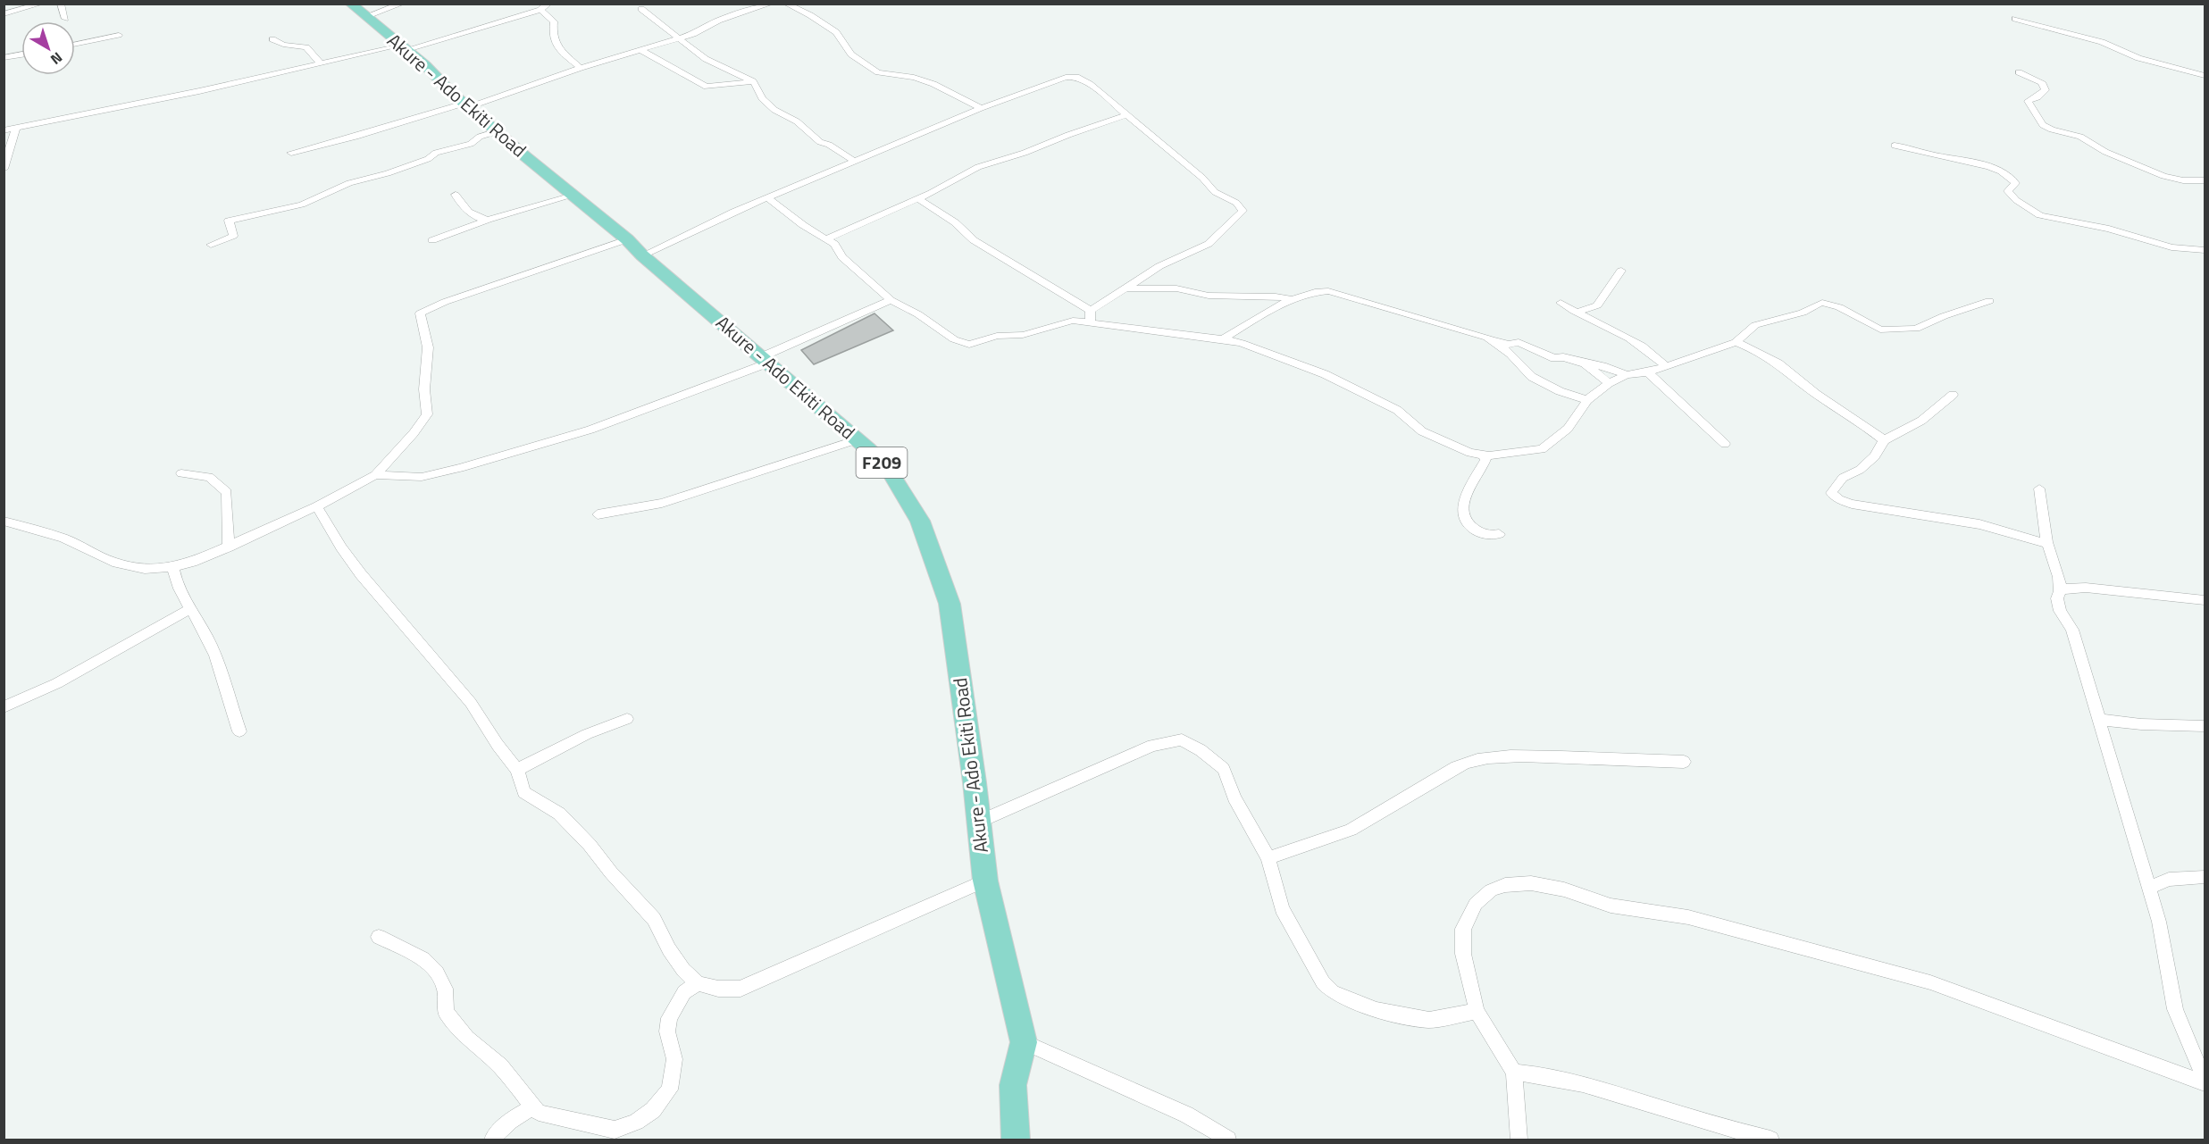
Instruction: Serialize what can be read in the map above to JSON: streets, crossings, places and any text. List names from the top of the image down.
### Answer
{
  "streets": {
    "main road": ["Akure - Ado Ekiti Road", "F209"]
  },
  "north": "bottom right"
}
